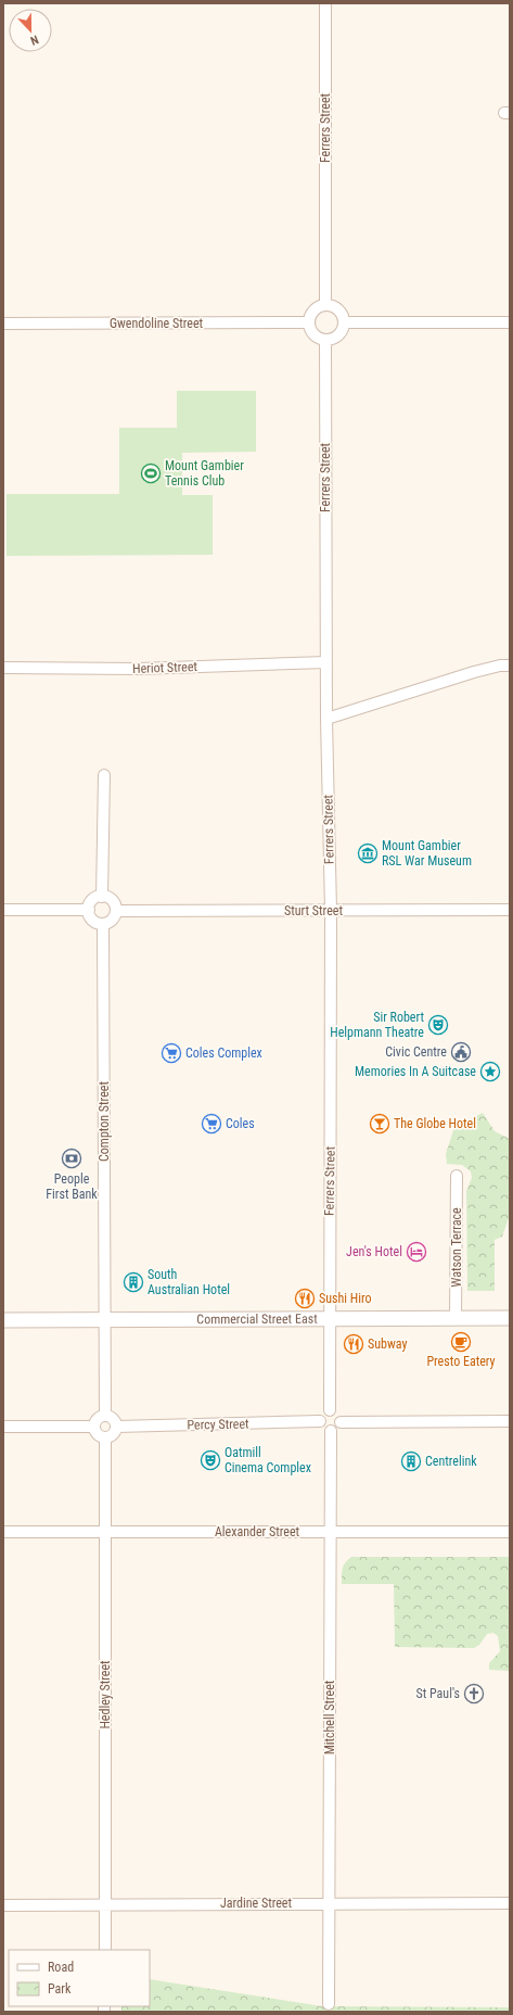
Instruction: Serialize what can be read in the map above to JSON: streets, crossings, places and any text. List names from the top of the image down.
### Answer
{
  "streets": {
    "street": [
      "Ferrers Street",
      "Gwendoline Street",
      "Heriot Street",
      "Sturt Street",
      "Compton Street",
      "Watson Terrace",
      "Commercial Street East",
      "Percy Street",
      "Alexander Street",
      "Hedley Street",
      "Mitchell Street",
      "Jardine Street"
    ]
  },
  "crossings": [
    ["Ferrers Street", "Gwendoline Street"],
    ["Ferrers Street", "Heriot Street"],
    ["Ferrers Street", "Sturt Street"],
    ["Ferrers Street", "Commercial Street East"],
    ["Sturt Street", "Compton Street"],
    ["Compton Street", "Commercial Street East"],
    ["Watson Terrace", "Commercial Street East"],
    ["Percy Street", "Hedley Street"],
    ["Percy Street", "Mitchell Street"],
    ["Alexander Street", "Hedley Street"],
    ["Alexander Street", "Mitchell Street"],
    ["Hedley Street", "Jardine Street"],
    ["Mitchell Street", "Jardine Street"]
  ],
  "places": {
    "sports": ["Mount Gambier Tennis Club"],
    "museum": ["Mount Gambier RSL War Museum"],
    "theatre": ["Sir Robert Helpmann Theatre", "Oatmill Cinema Complex"],
    "public building": ["Civic Centre"],
    "supermarket": ["Coles Complex", "Coles"],
    "place": ["Memories In A Suitcase"],
    "bar": ["The Globe Hotel"],
    "bank": ["People First Bank"],
    "hotel": ["Jen's Hotel"],
    "building": ["South Australian Hotel", "Centrelink"],
    "restaurant": ["Sushi Hiro", "Subway"],
    "cafe": ["Presto Eatery"],
    "church": ["St Paul's"]
  },
  "legend": ["Road", "Park"],
  "north": "bottom"
}
